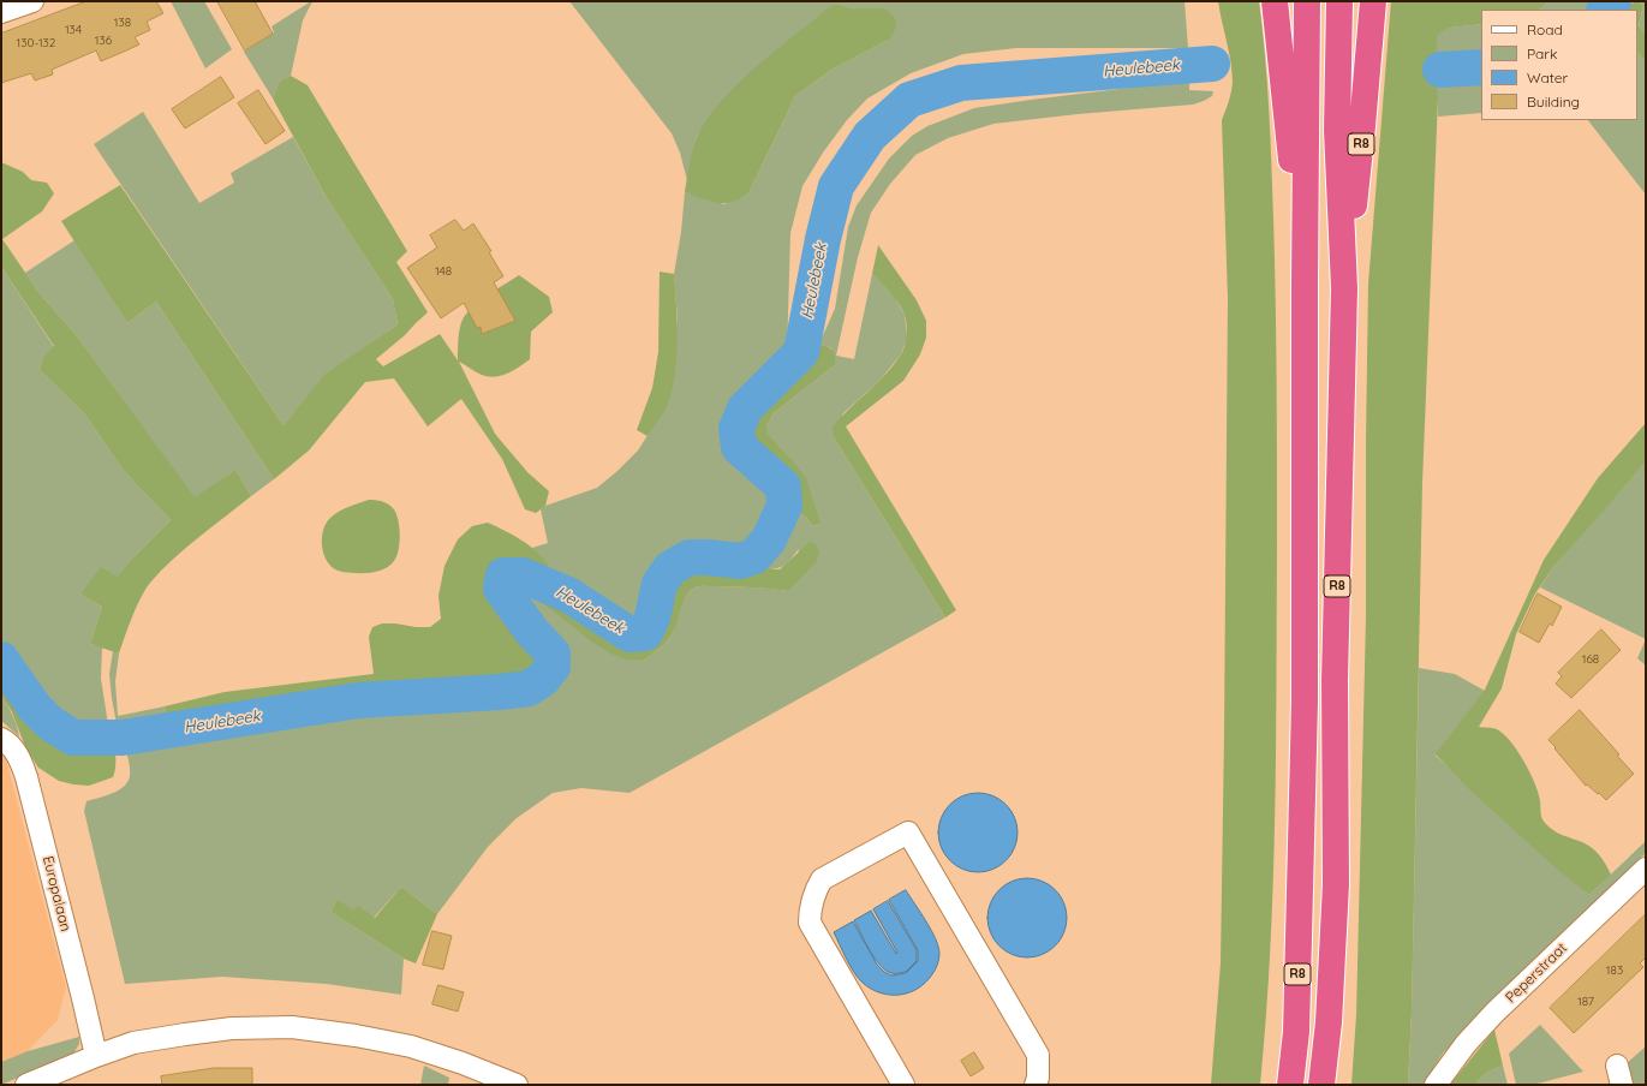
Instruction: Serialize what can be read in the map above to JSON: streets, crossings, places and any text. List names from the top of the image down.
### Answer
{
  "streets": {
    "highway": ["R8"],
    "street": ["Europalaan", "Peperstraat"]
  },
  "water": ["Heulebeek"],
  "house_numbers": [
    "138",
    "134",
    "136",
    "130-132",
    "148",
    "168",
    "183",
    "187"
  ],
  "legend": [
    "Road",
    "Park",
    "Water",
    "Building"
  ]
}
